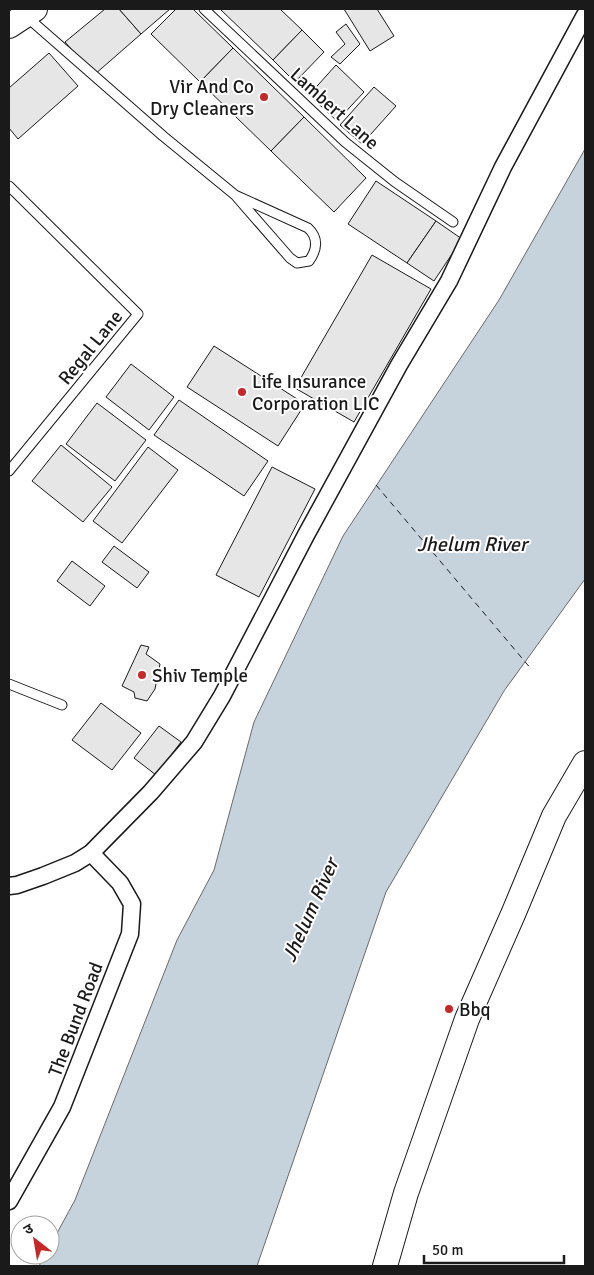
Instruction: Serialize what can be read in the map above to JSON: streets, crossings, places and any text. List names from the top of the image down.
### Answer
{
  "streets": {
    "street": ["The Bund Road"],
    "lane": ["Lambert Lane", "Regal Lane"]
  },
  "water": ["Jhelum River"],
  "places": [
    "Vir And Co Dry Cleaners",
    "Life Insurance Corporation LIC",
    "Shiv Temple",
    "Bbq"
  ],
  "scale_bar": "50 m",
  "north": "top left"
}
